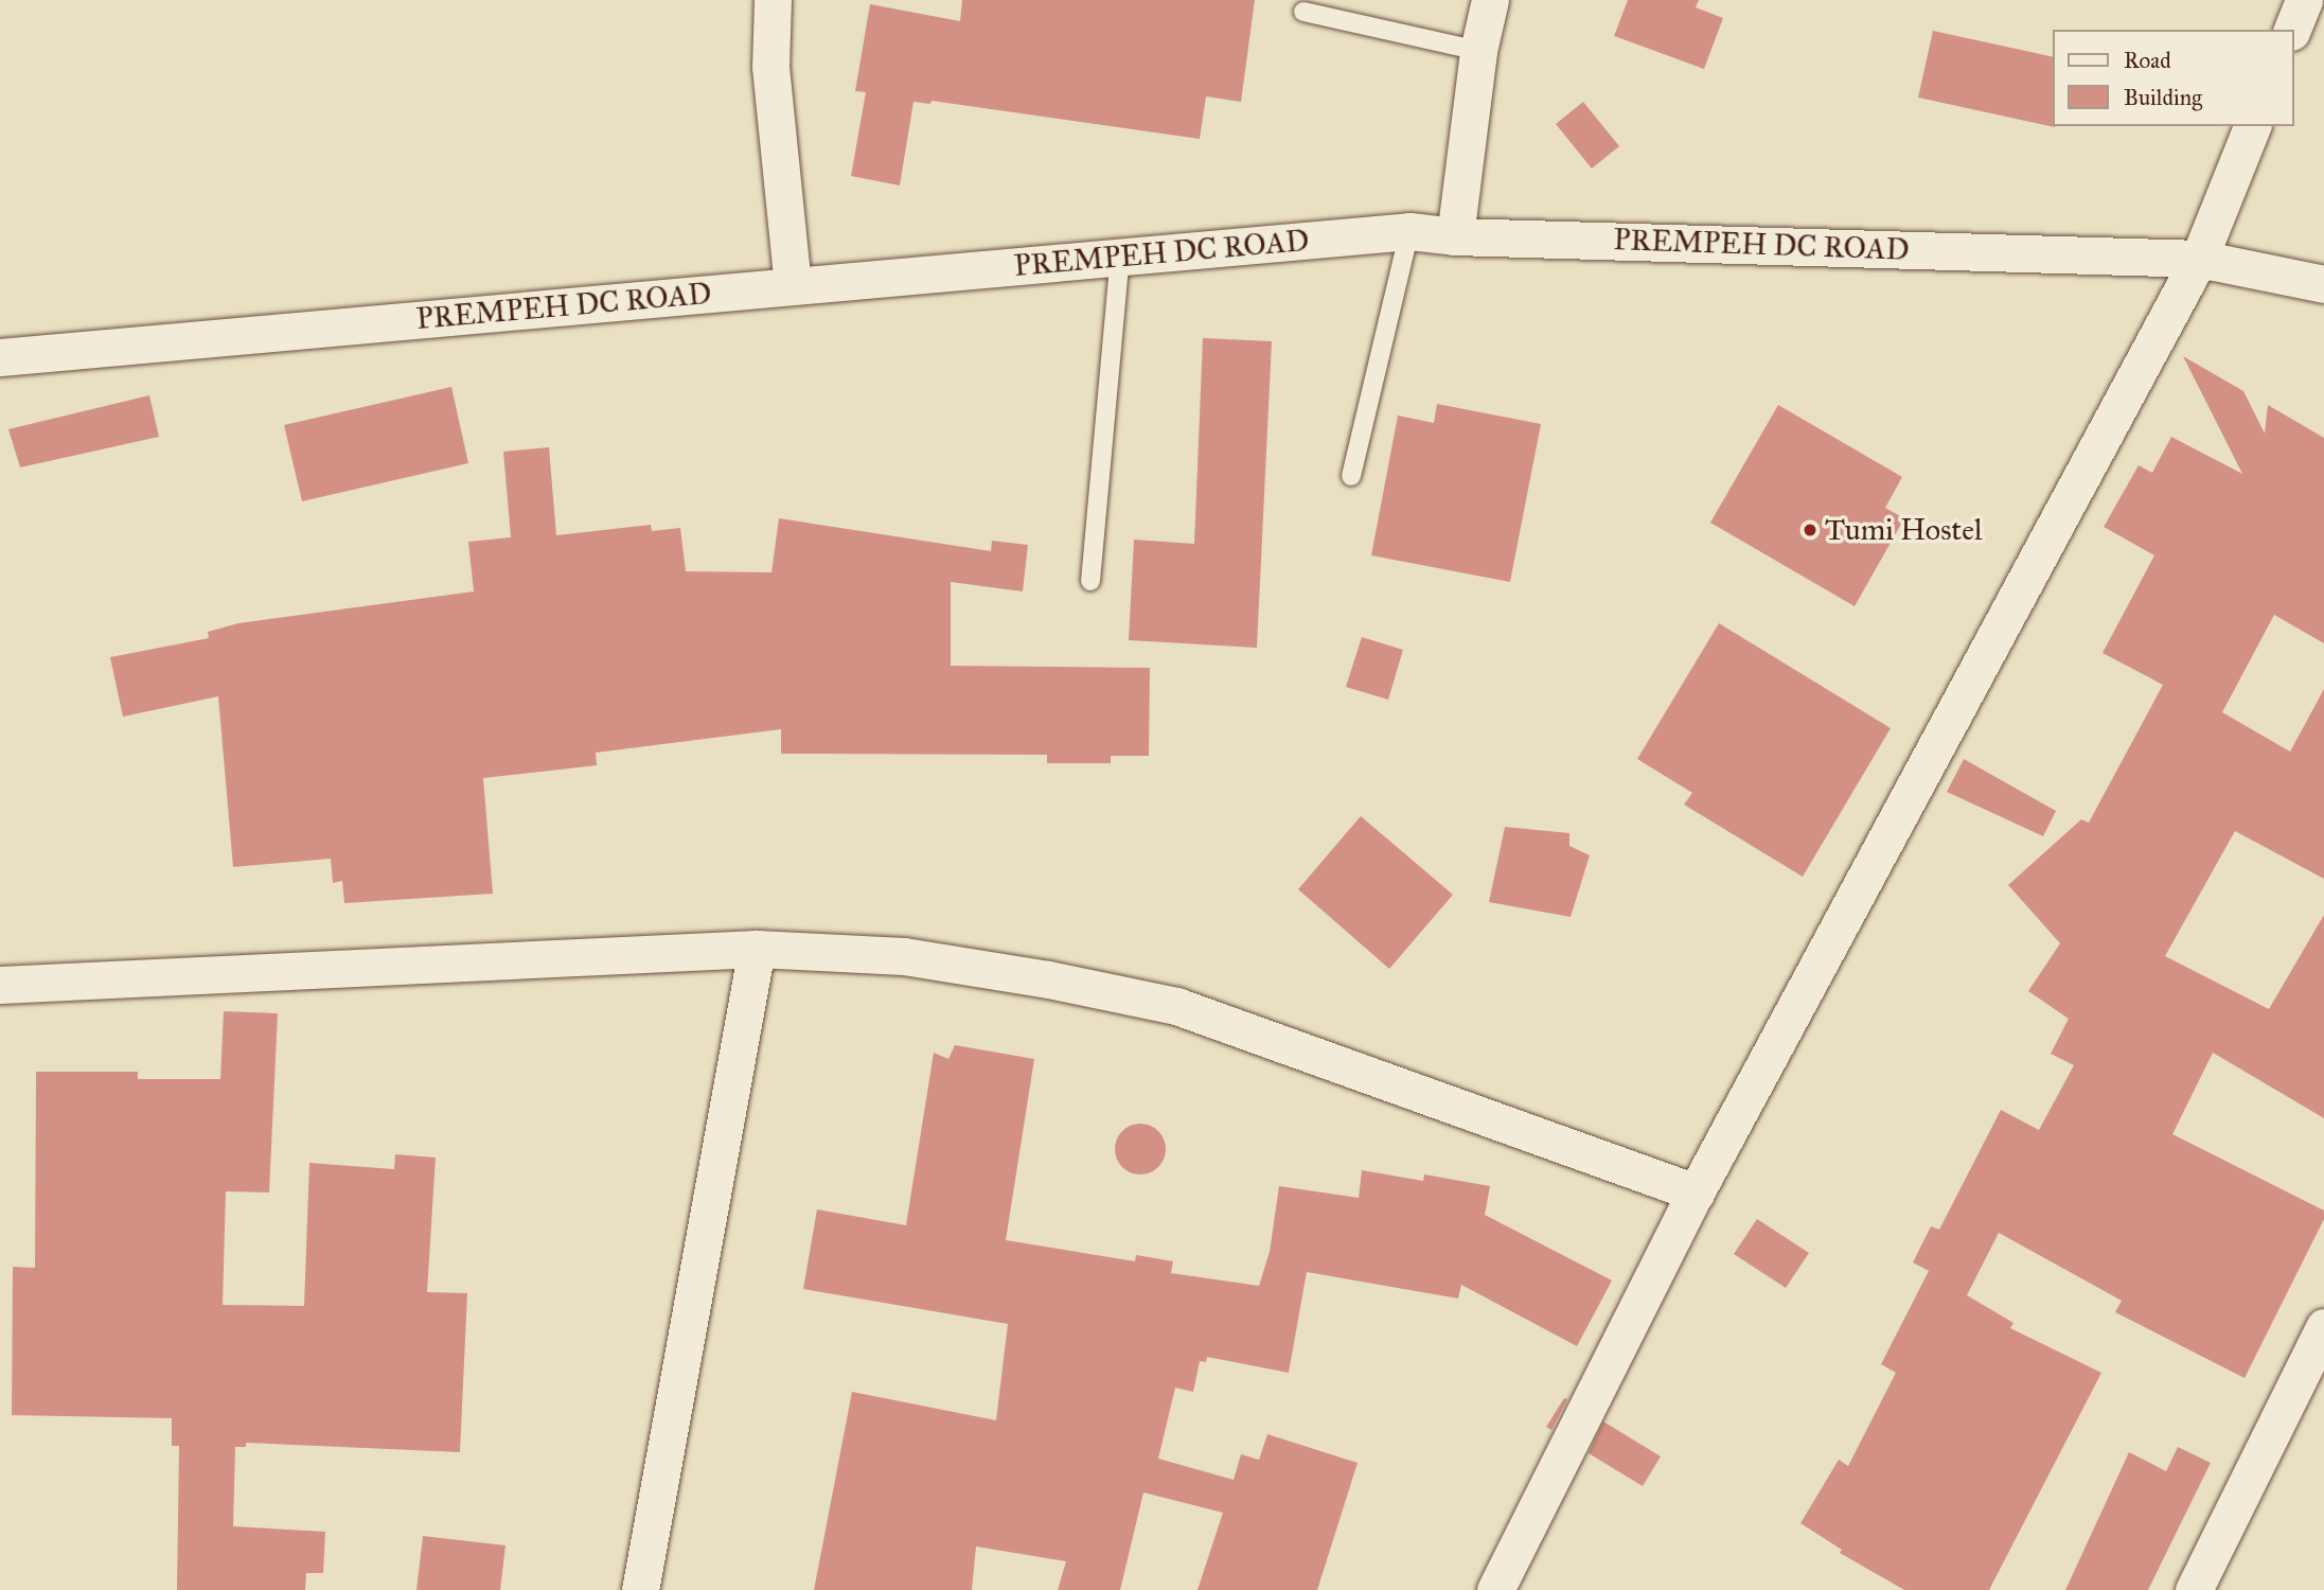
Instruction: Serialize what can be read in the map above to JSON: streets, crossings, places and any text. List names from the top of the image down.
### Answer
{
  "streets": {
    "street": ["PREMPEH DC ROAD"]
  },
  "places": ["Tumi Hostel"],
  "legend": ["Road", "Building"]
}
